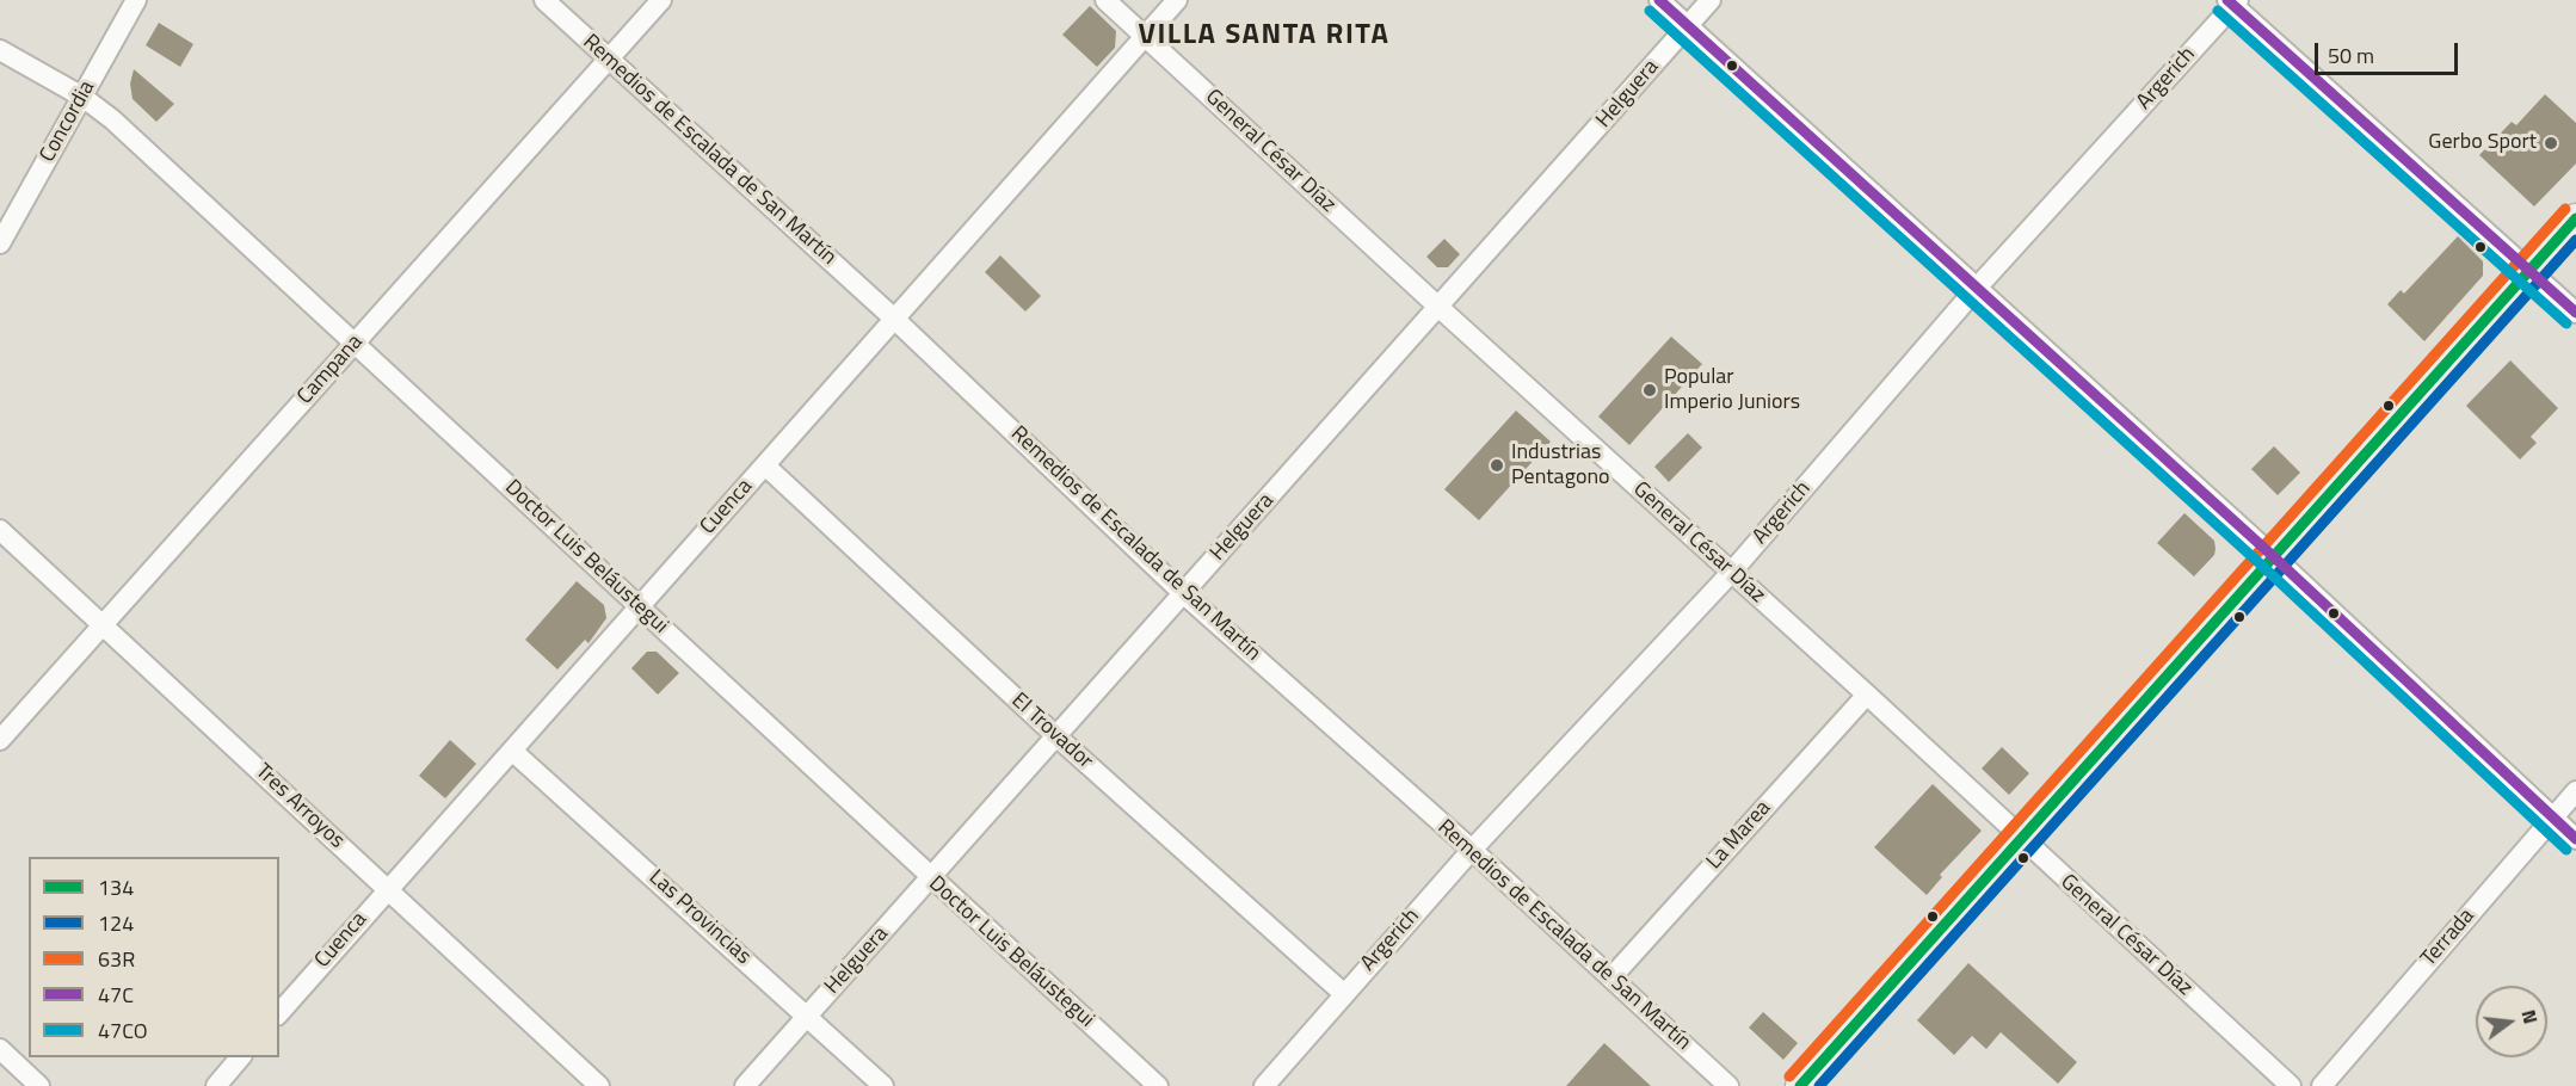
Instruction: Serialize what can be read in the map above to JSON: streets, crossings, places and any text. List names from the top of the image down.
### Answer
{
  "streets": {
    "street": [
      "Argerich",
      "Helguera",
      "Concordia",
      "Remedios de Escalada de San Martín",
      "General César Díaz",
      "Campana",
      "Cuenca",
      "Doctor Luis Beláustegui",
      "El Trovador",
      "Tres Arroyos",
      "La Marea",
      "Las Provincias",
      "Terrada"
    ]
  },
  "crossings": [
    ["Argerich", "Remedios de Escalada de San Martín"],
    ["Argerich", "General César Díaz"],
    ["Argerich", "El Trovador"],
    ["Helguera", "Remedios de Escalada de San Martín"],
    ["Helguera", "General César Díaz"],
    ["Helguera", "Doctor Luis Beláustegui"],
    ["Helguera", "El Trovador"],
    ["Helguera", "Las Provincias"],
    ["Concordia", "Doctor Luis Beláustegui"],
    ["Remedios de Escalada de San Martín", "Campana"],
    ["Remedios de Escalada de San Martín", "Cuenca"],
    ["Remedios de Escalada de San Martín", "La Marea"],
    ["General César Díaz", "Cuenca"],
    ["General César Díaz", "La Marea"],
    ["Campana", "Doctor Luis Beláustegui"],
    ["Campana", "Tres Arroyos"],
    ["Cuenca", "Doctor Luis Beláustegui"],
    ["Cuenca", "El Trovador"],
    ["Cuenca", "Tres Arroyos"],
    ["Cuenca", "Las Provincias"]
  ],
  "districts": ["VILLA SANTA RITA"],
  "places": ["Gerbo Sport", "Popular Imperio Juniors", "Industrias Pentagono"],
  "lines": [
    "transit line 47C",
    "transit line 47CO",
    "transit line 63R",
    "transit line 134",
    "transit line 124"
  ],
  "legend": [
    "134",
    "124",
    "63R",
    "47C",
    "47CO"
  ],
  "scale_bar": "50 m",
  "north": "right"
}
